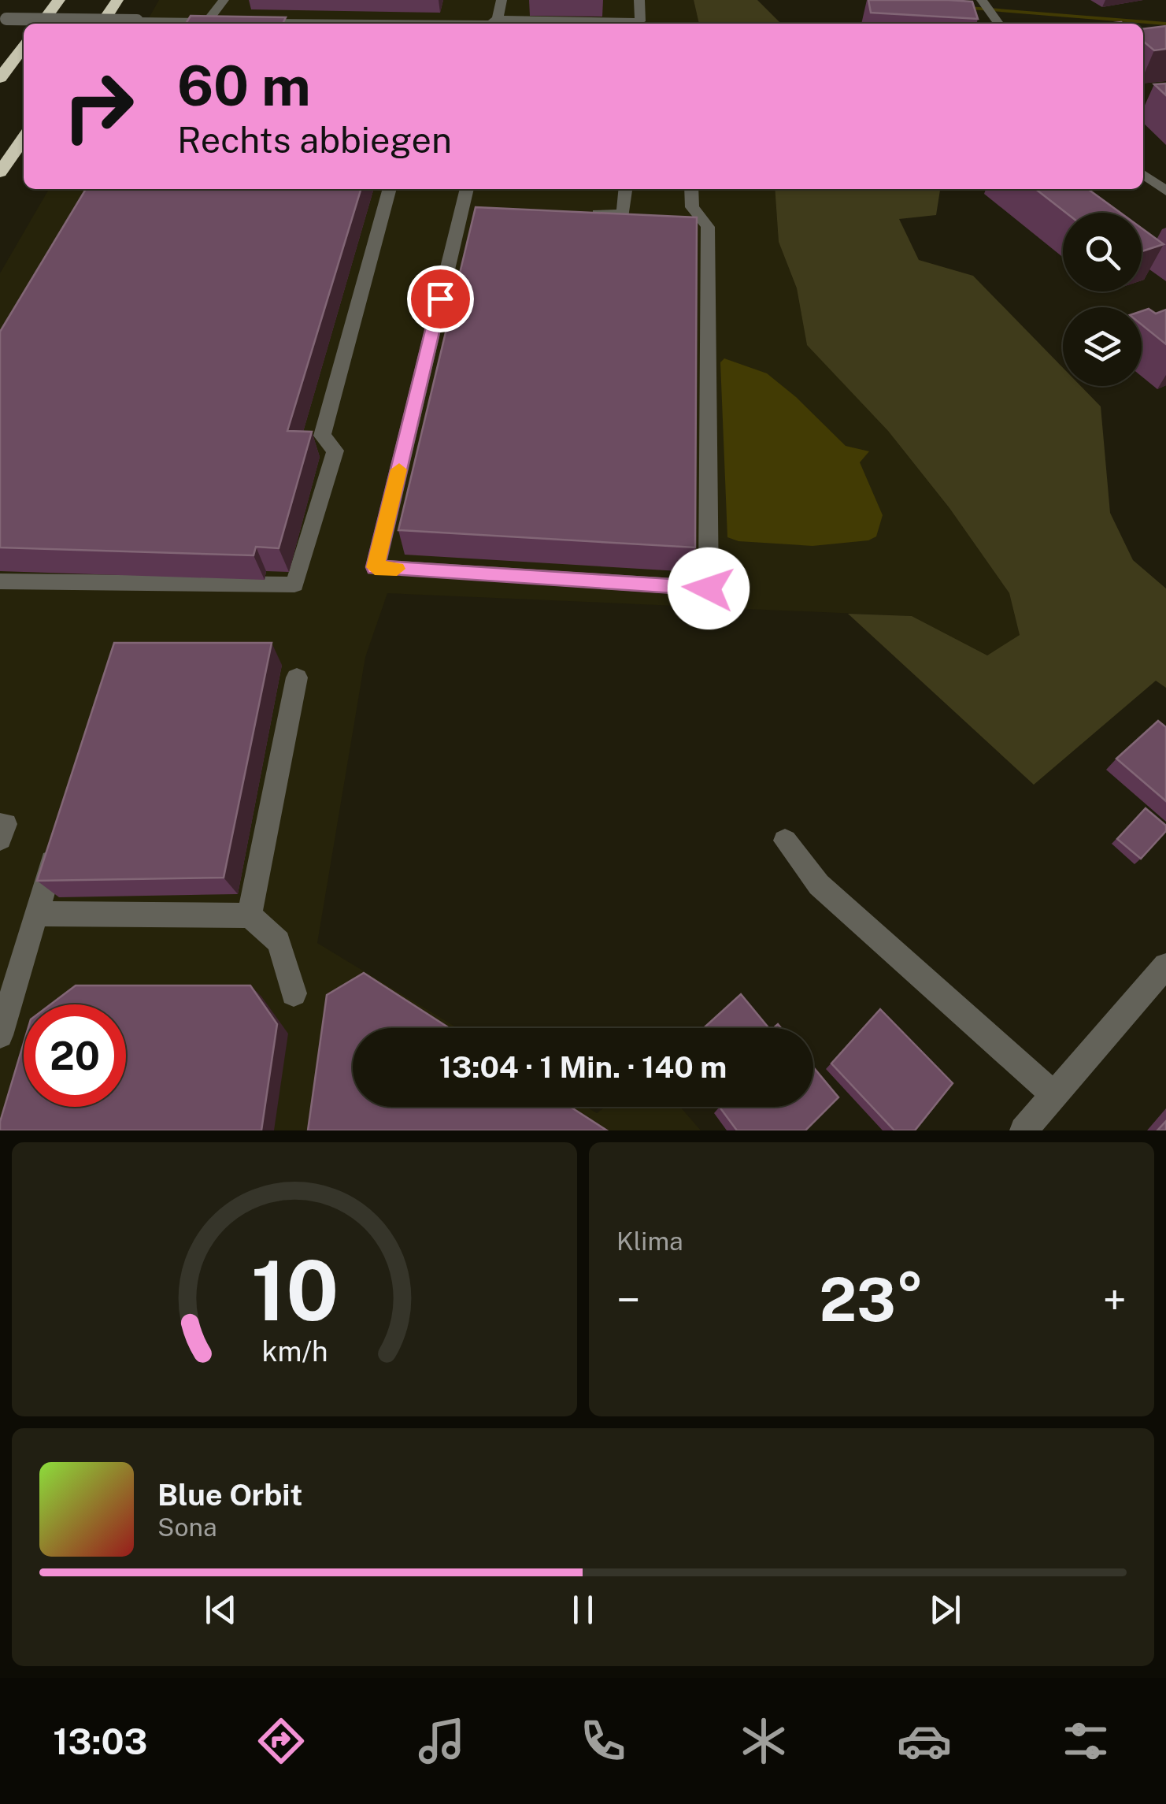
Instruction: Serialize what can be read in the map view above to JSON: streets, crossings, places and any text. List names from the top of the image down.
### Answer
{
  "page": {
    "turn": ["60 m", "Rechts abbiegen"],
    "limit": "20",
    "trip": "13:04 · 1 Min. · 140 m",
    "tile": "Klima",
    "heat": ["−", "23°", "+"],
    "song": ["Blue Orbit", "Sona"],
    "tabs": "13:03",
    "gauge": ["10", "km/h"]
  }
}
